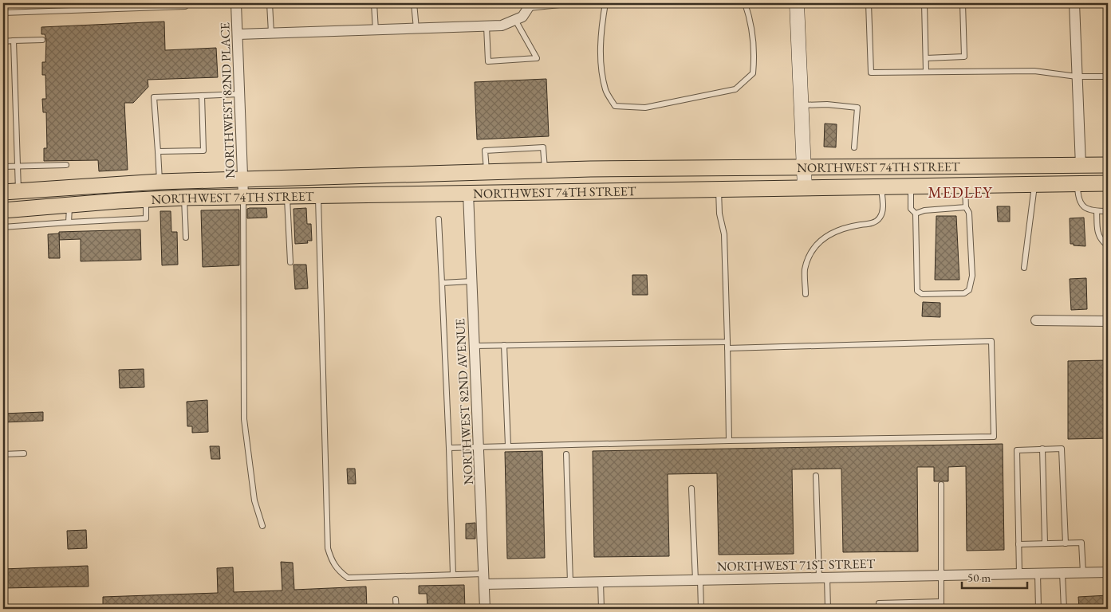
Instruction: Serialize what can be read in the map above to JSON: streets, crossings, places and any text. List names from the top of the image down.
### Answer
{
  "streets": {
    "main road": ["NORTHWEST 74TH STREET"],
    "street": ["NORTHWEST 82ND PLACE", "NORTHWEST 82ND AVENUE", "NORTHWEST 71ST STREET"]
  },
  "crossings": [
    ["NORTHWEST 82ND PLACE", "NORTHWEST 74TH STREET"],
    ["NORTHWEST 74TH STREET", "NORTHWEST 82ND AVENUE"],
    ["NORTHWEST 82ND AVENUE", "NORTHWEST 71ST STREET"]
  ],
  "districts": ["MEDLEY"],
  "scale_bar": "50 m"
}
